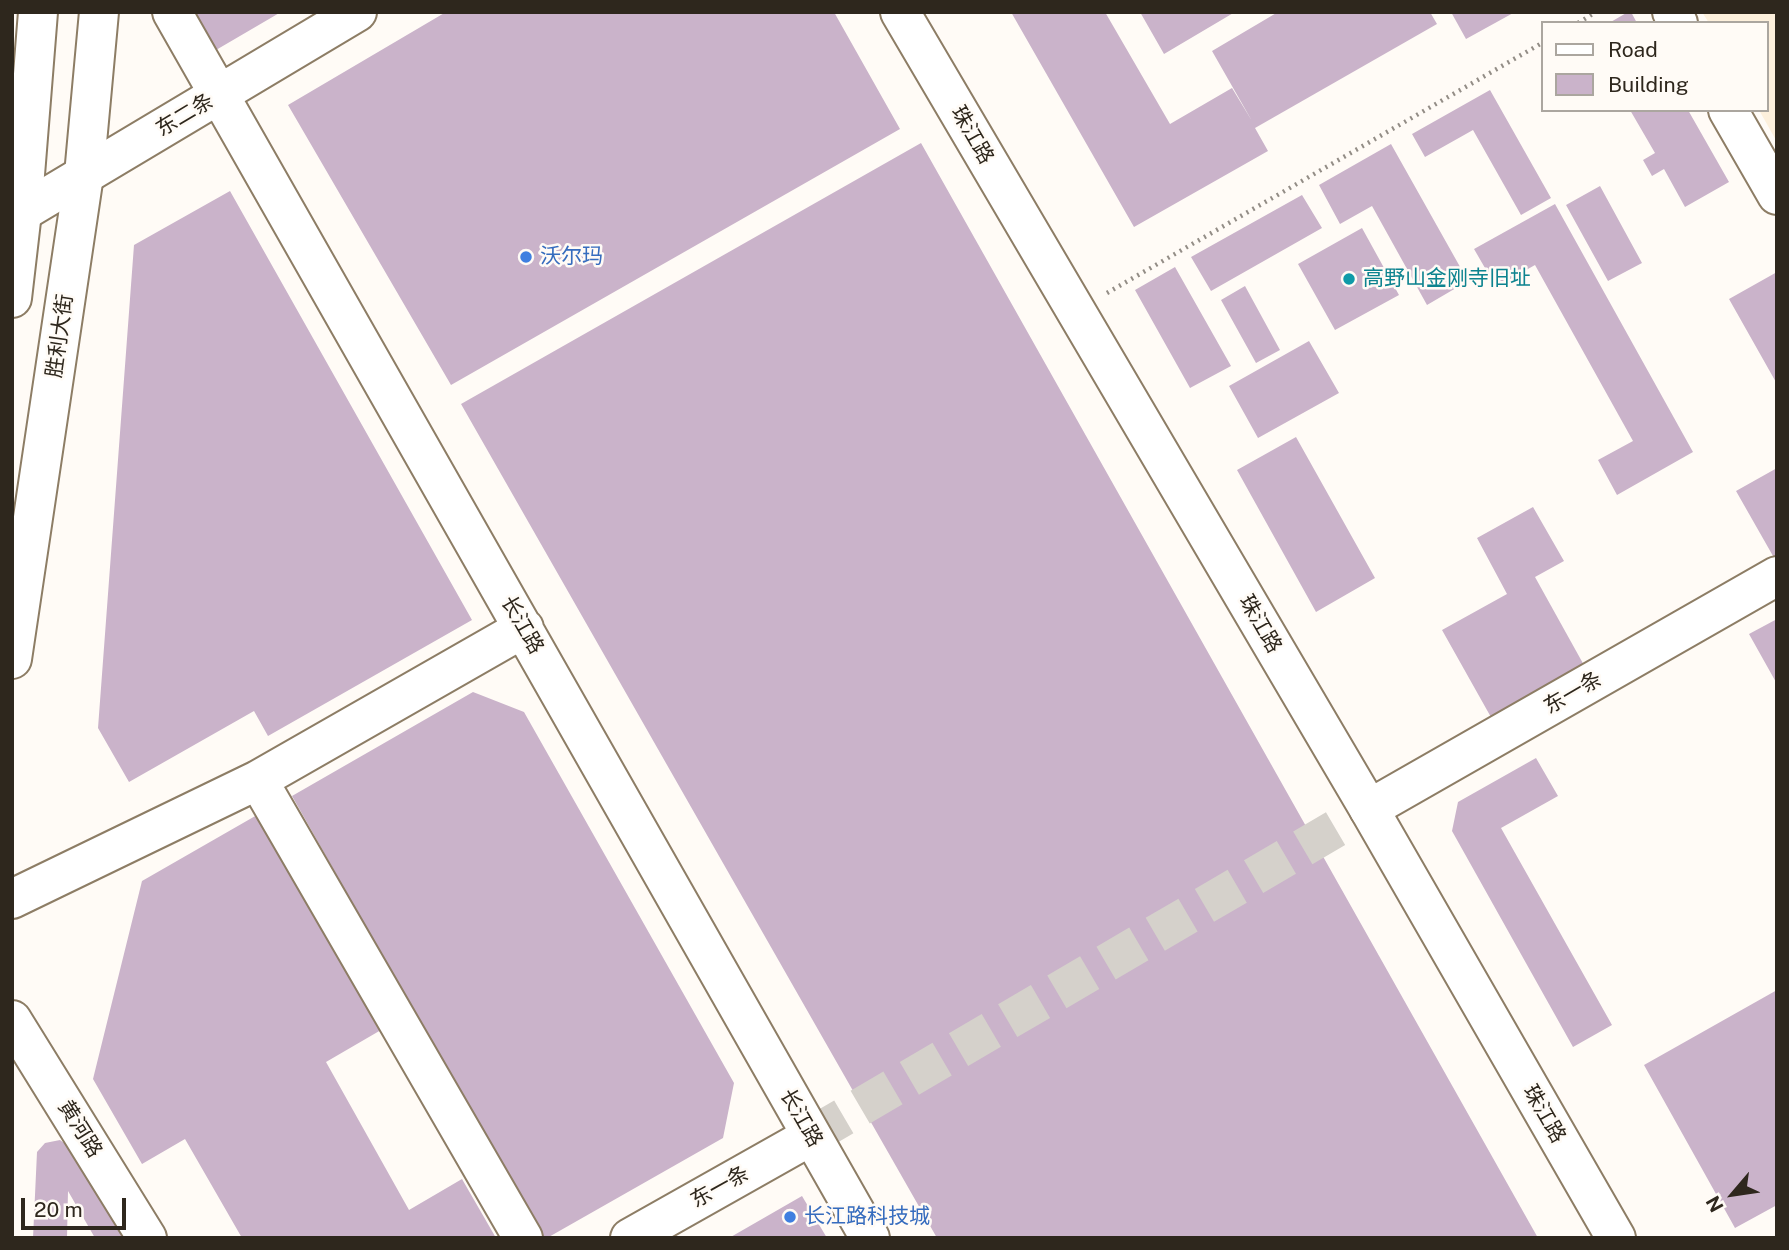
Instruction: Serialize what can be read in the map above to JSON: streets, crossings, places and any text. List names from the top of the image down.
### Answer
{
  "streets": {
    "street": [
      "东二条",
      "珠江路",
      "胜利大街",
      "长江路",
      "东一条",
      "黄河路"
    ]
  },
  "crossings": [
    ["东二条", "胜利大街"],
    ["东二条", "长江路"],
    ["珠江路", "东一条"],
    ["长江路", "东一条"]
  ],
  "places": ["沃尔玛", "高野山金刚寺旧址", "长江路科技城"],
  "legend": ["Road", "Building"],
  "scale_bar": "20 m",
  "north": "bottom left"
}
